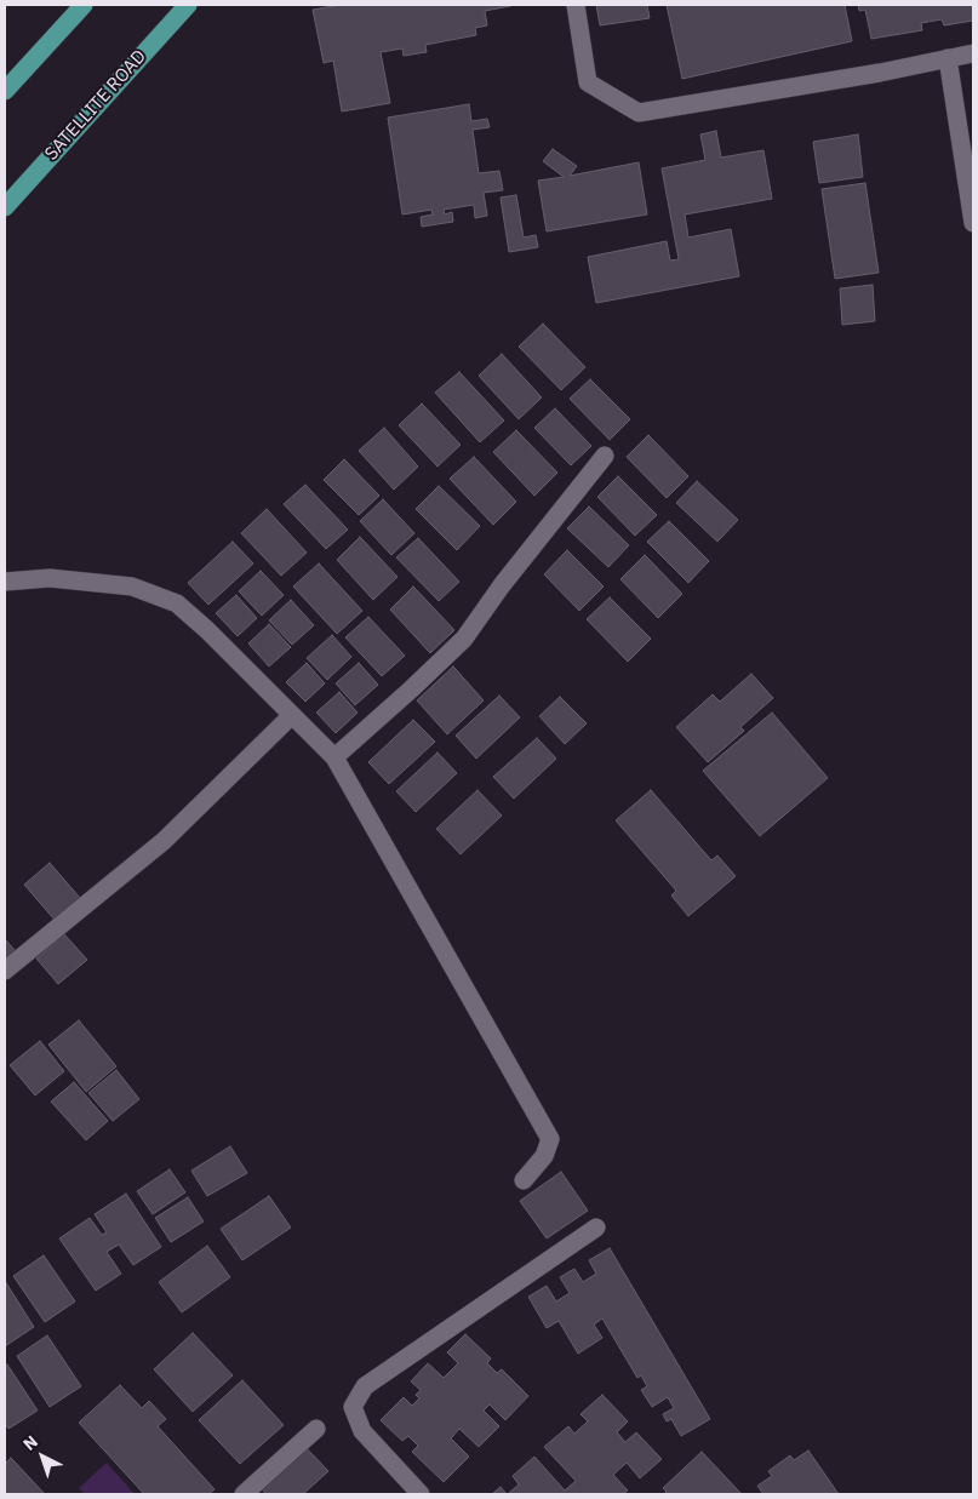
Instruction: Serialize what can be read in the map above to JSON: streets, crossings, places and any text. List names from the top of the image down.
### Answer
{
  "streets": {
    "main road": ["SATELLITE ROAD"]
  },
  "north": "top left"
}
